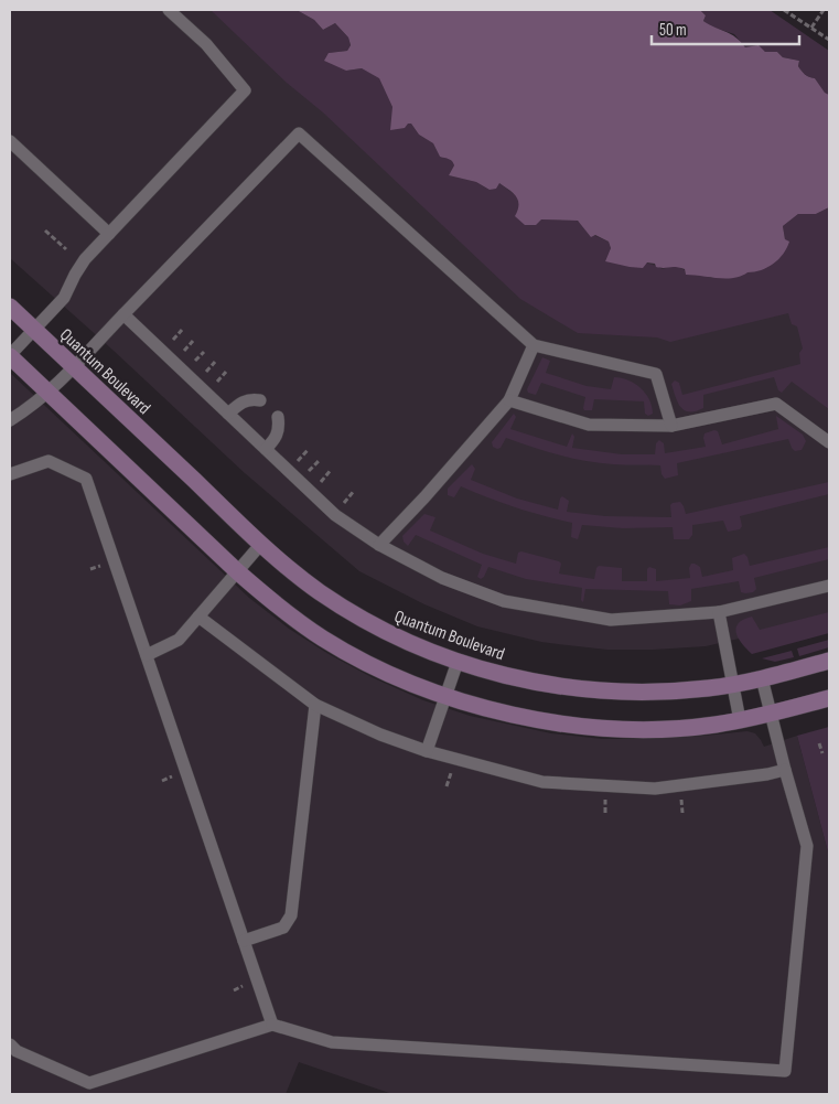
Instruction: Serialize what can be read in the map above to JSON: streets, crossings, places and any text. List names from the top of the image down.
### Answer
{
  "streets": {
    "street": ["Quantum Boulevard"]
  },
  "scale_bar": "50 m"
}
